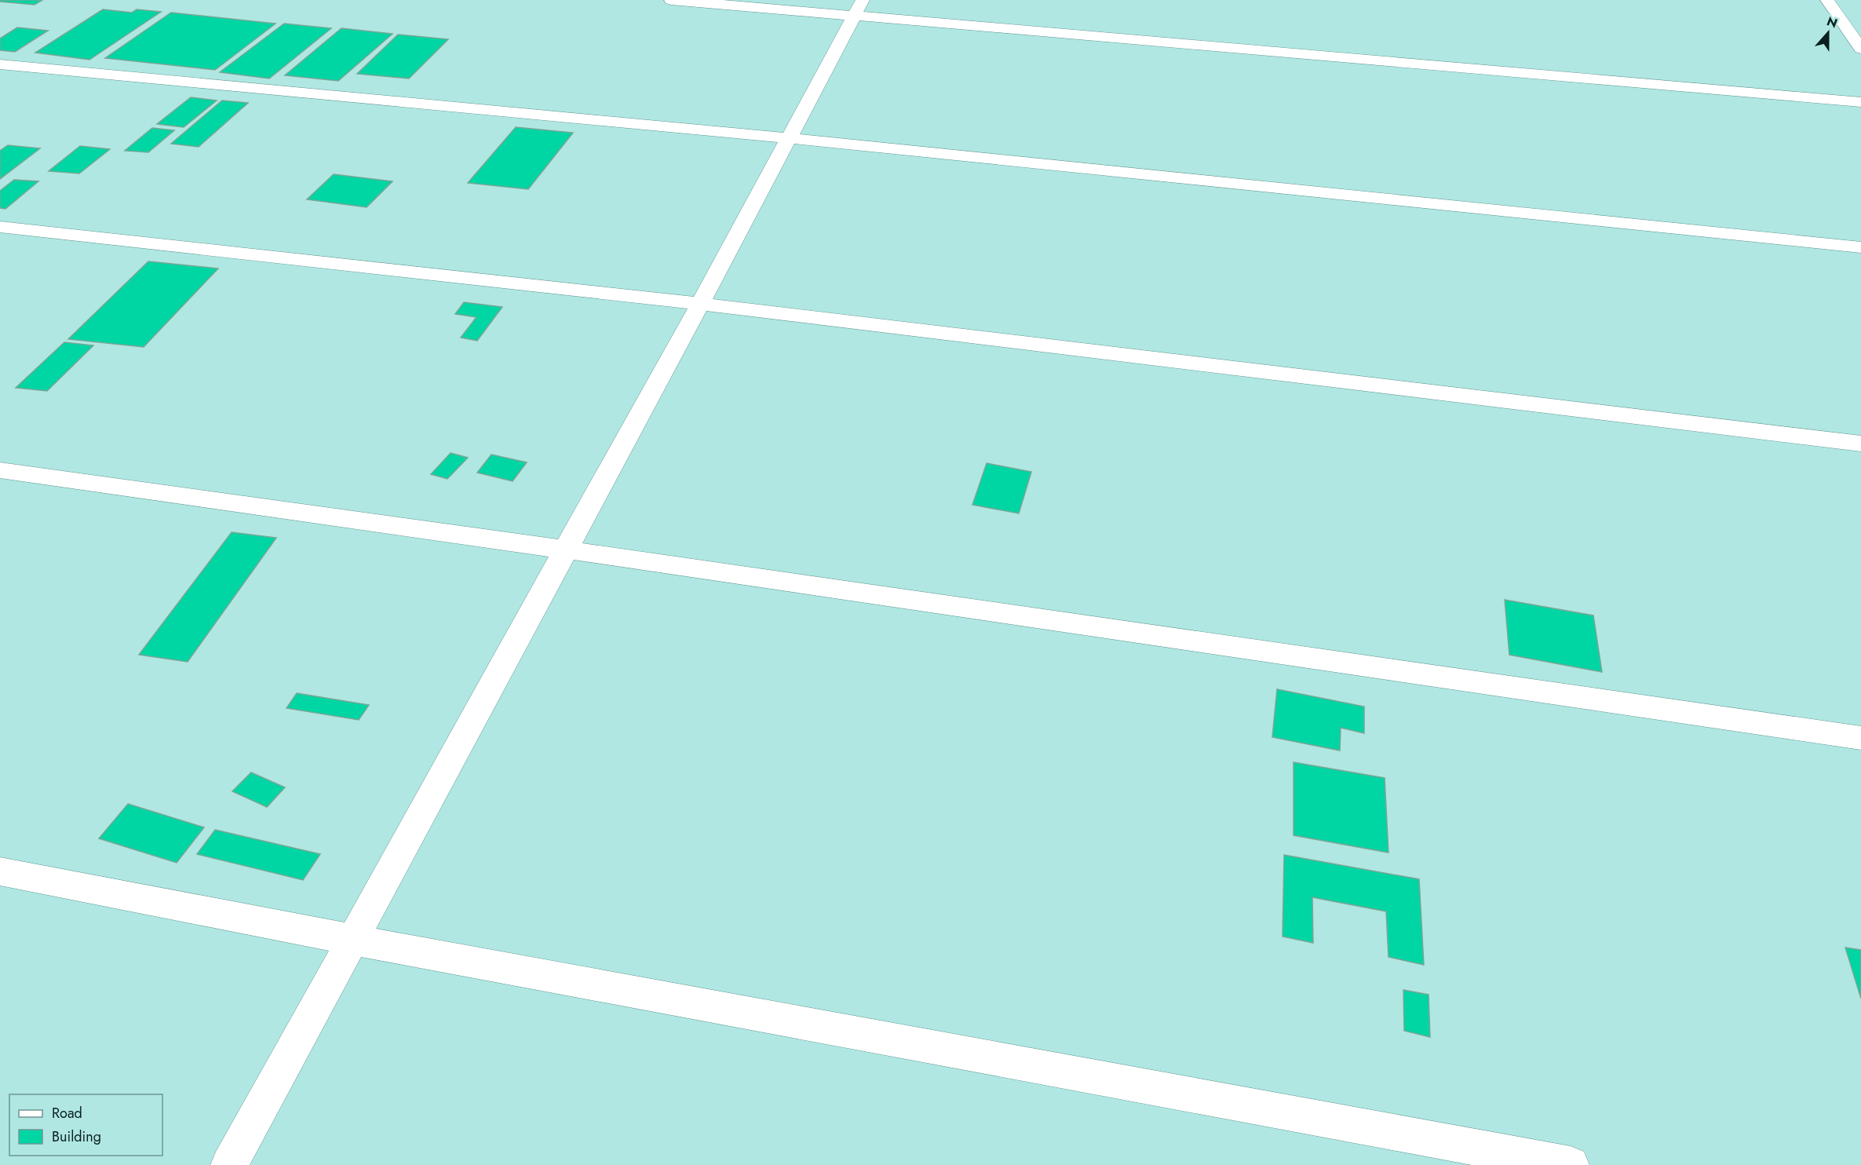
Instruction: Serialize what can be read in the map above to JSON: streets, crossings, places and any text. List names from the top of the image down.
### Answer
{
  "legend": ["Road", "Building"],
  "north": "top"
}
